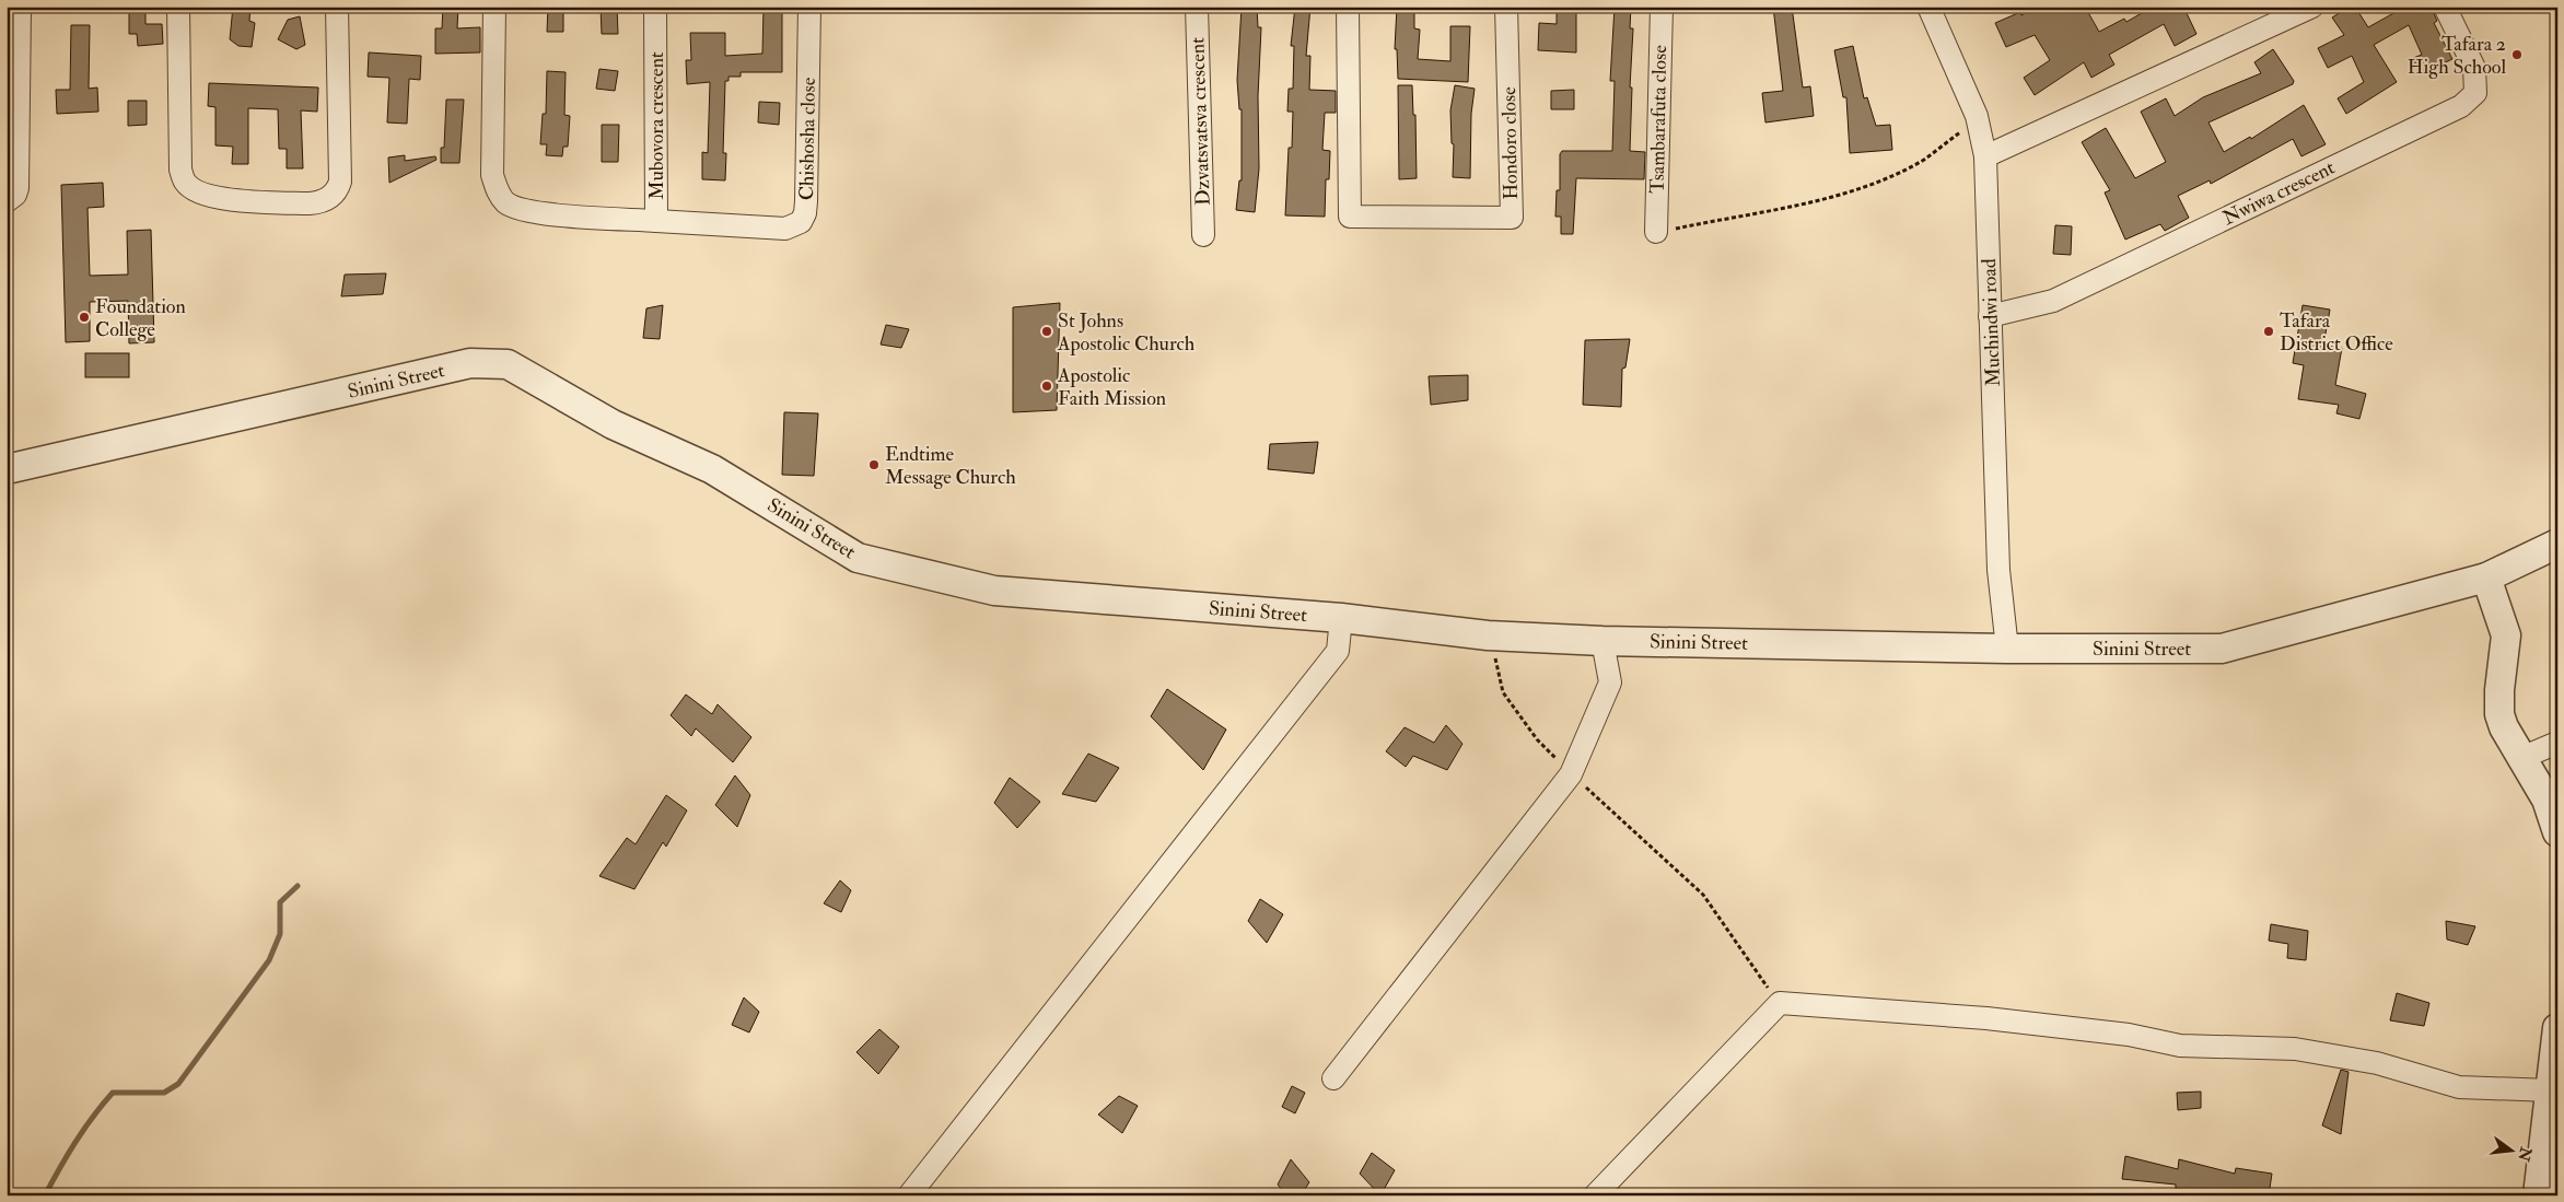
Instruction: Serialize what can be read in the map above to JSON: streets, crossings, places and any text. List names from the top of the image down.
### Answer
{
  "streets": {
    "street": [
      "Tsambarafuta close",
      "Dzvatsvatsva crescent",
      "Mubovora crescent",
      "Chishosha close",
      "Hondoro close",
      "Nwiwa crescent",
      "Muchindwi road",
      "Sinini Street"
    ]
  },
  "crossings": [
    ["Mubovora crescent", "Chishosha close"],
    ["Nwiwa crescent", "Muchindwi road"],
    ["Muchindwi road", "Sinini Street"]
  ],
  "places": [
    "Tafara 2 High School",
    "Foundation College",
    "St Johns Apostolic Church",
    "Tafara District Office",
    "Apostolic Faith Mission",
    "Endtime Message Church"
  ],
  "north": "right"
}
